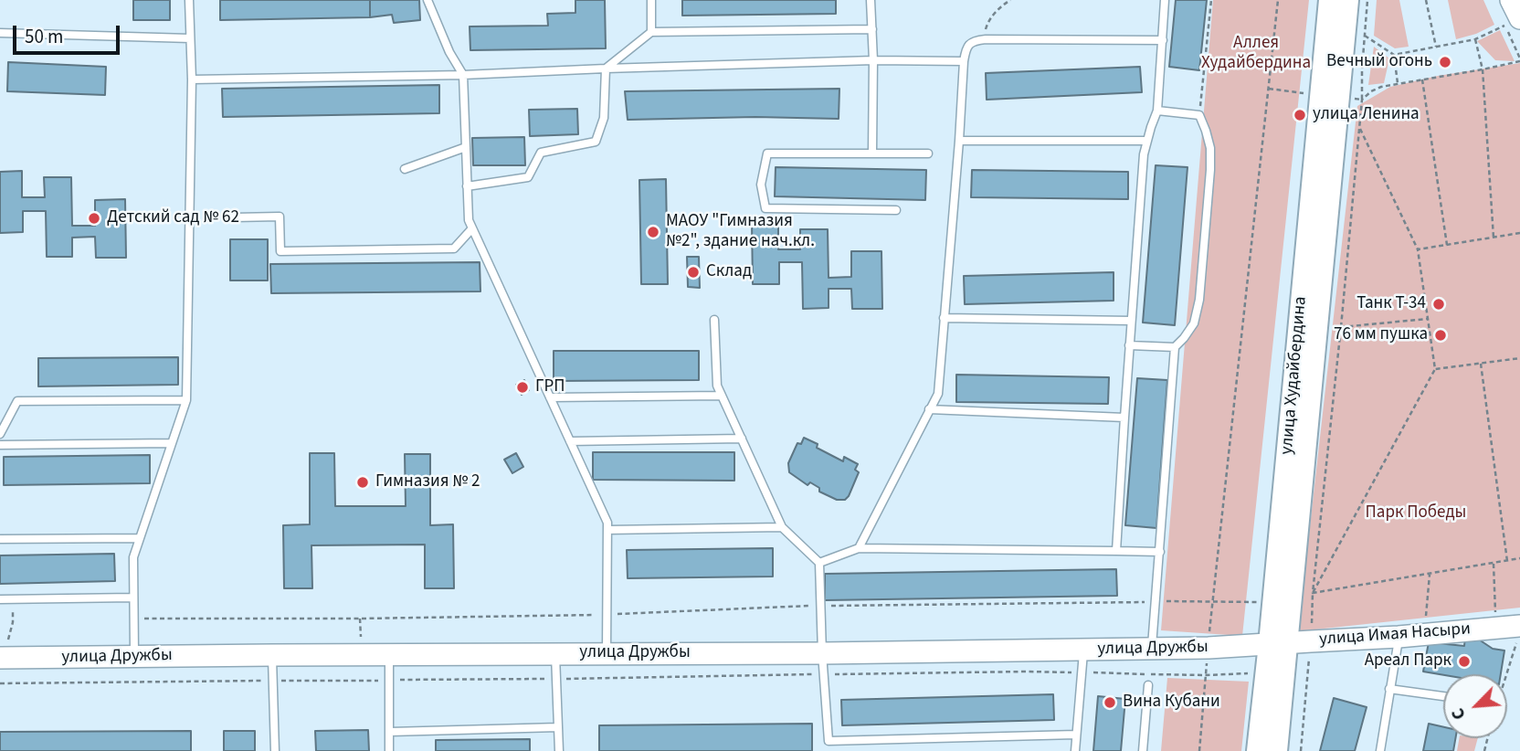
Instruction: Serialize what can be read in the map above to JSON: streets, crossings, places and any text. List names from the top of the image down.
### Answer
{
  "streets": {
    "main road": ["улица Худайбердина", "улица Имая Насыри", "улица Дружбы"]
  },
  "crossings": [
    ["улица Худайбердина", "улица Имая Насыри"],
    ["улица Худайбердина", "улица Дружбы"],
    ["улица Имая Насыри", "улица Дружбы"]
  ],
  "parks": ["Аллея Худайбердина", "Парк Победы"],
  "places": [
    "Вечный огонь",
    "улица Ленина",
    "Детский сад № 62",
    "МАОУ \"Гимназия №2\", здание нач.кл.",
    "Склад",
    "Танк Т-34",
    "76 мм пушка",
    "ГРП",
    "Гимназия № 2",
    "Ареал Парк",
    "Вина Кубани"
  ],
  "scale_bar": "50 m",
  "north": "bottom left"
}
